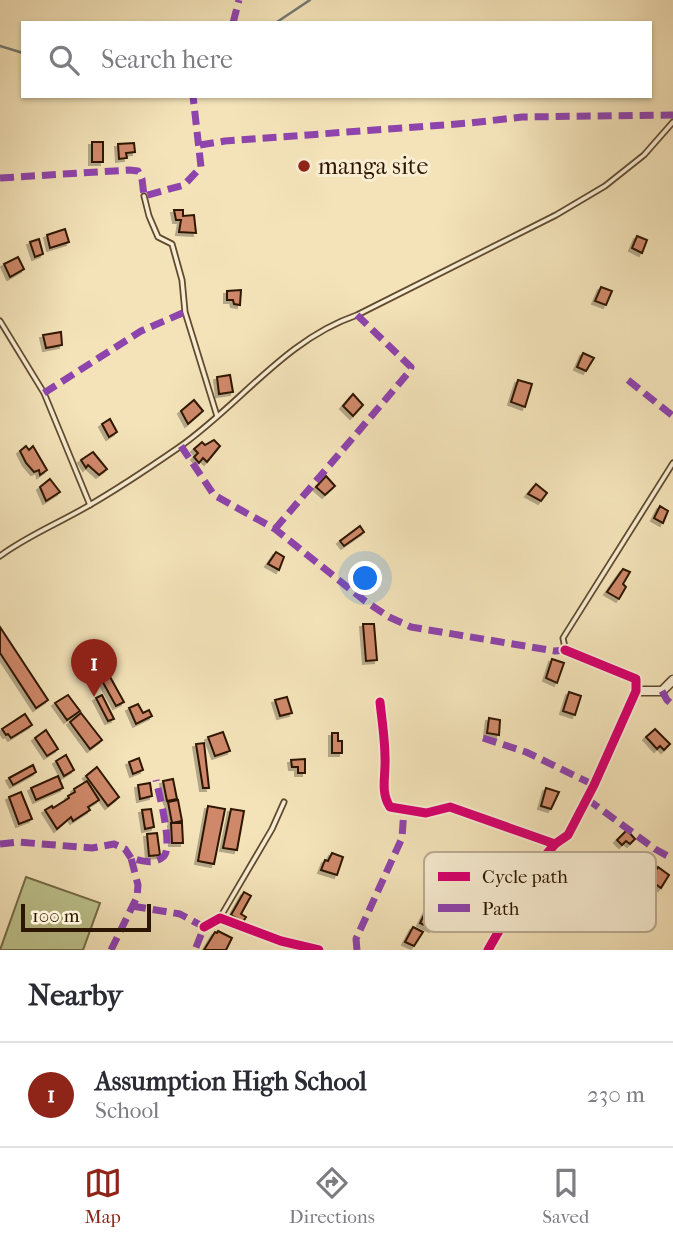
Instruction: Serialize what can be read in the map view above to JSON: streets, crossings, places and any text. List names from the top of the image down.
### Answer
{
  "places": ["manga site"],
  "legend": ["Cycle path", "Path"],
  "scale_bar": "100 m",
  "page": {
    "search": "Search here",
    "pins": "1",
    "scale": "100 m",
    "heading": "Nearby",
    "list": [
      {
        "mark": "1",
        "name": "Assumption High School",
        "note": "School",
        "value": "230 m"
      }
    ],
    "nav": ["Map", "Directions", "Saved"]
  }
}
